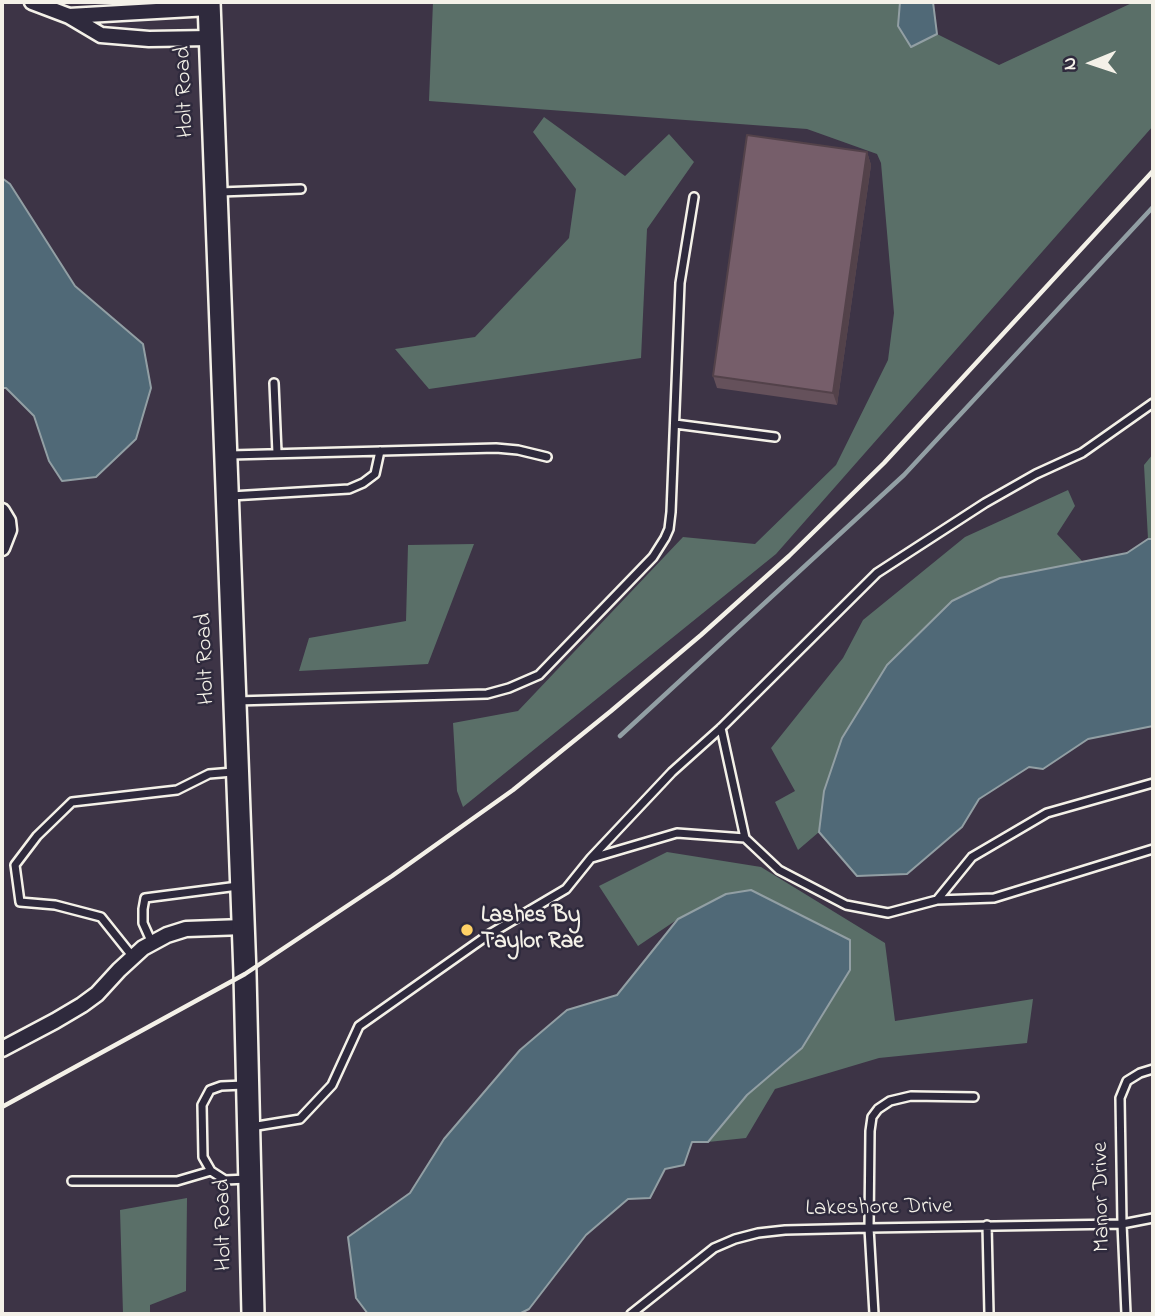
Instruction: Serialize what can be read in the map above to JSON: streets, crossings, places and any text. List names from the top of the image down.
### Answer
{
  "streets": {
    "main road": ["Holt Road"],
    "lane": ["Manor Drive", "Lakeshore Drive"]
  },
  "crossings": [
    ["Manor Drive", "Lakeshore Drive"]
  ],
  "places": ["Lashes By Taylor Rae"],
  "north": "left"
}
